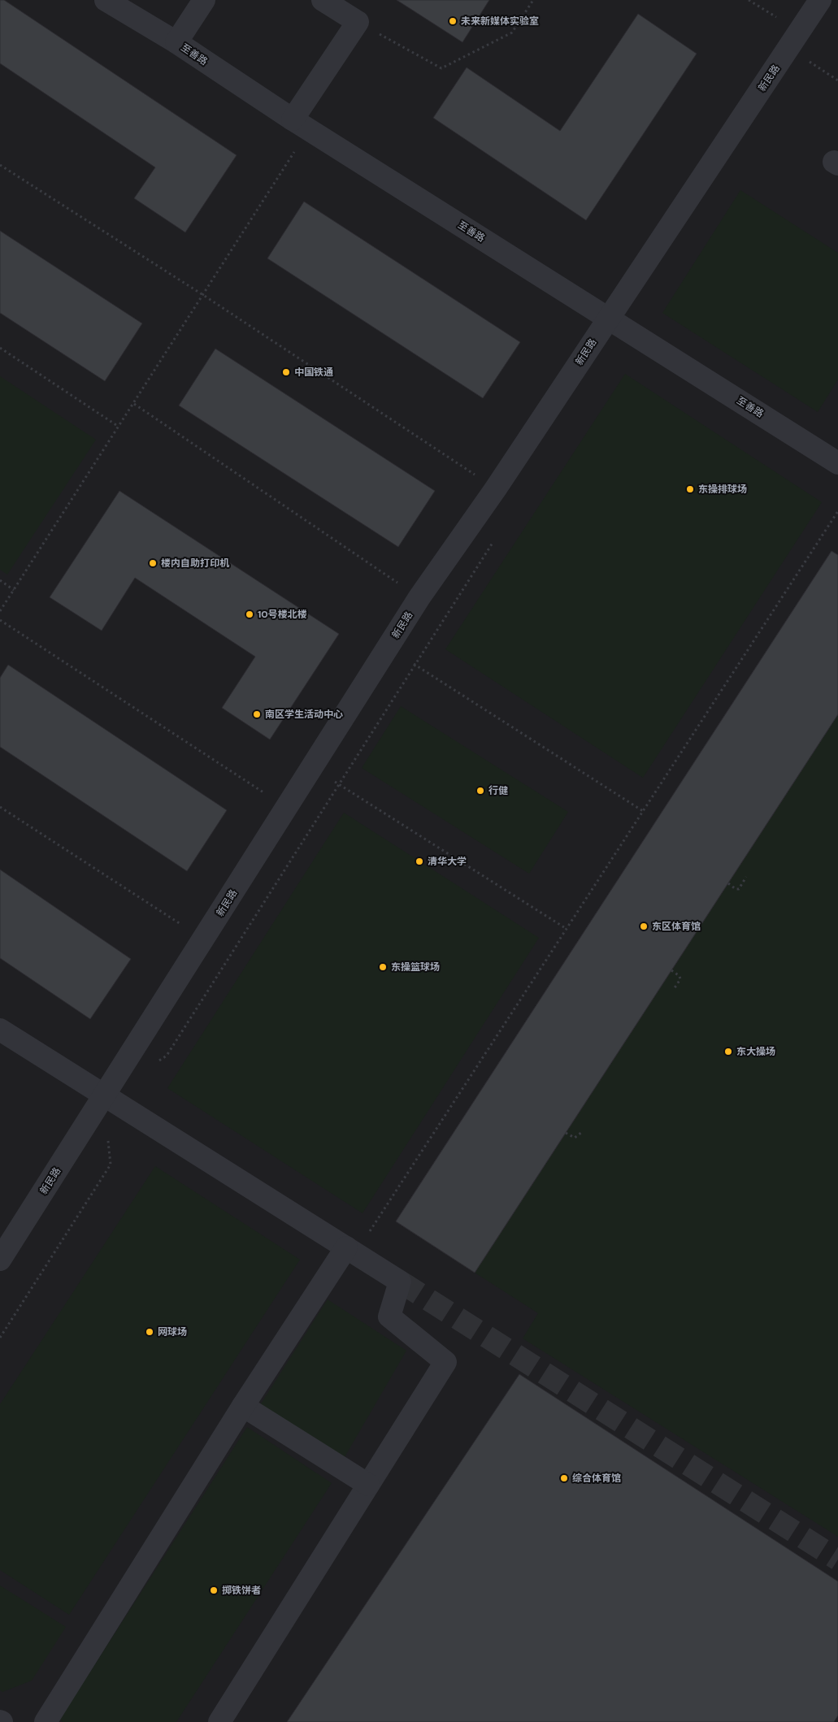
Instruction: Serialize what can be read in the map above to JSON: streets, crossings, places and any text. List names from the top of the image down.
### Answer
{
  "streets": {
    "street": ["至善路", "新民路"]
  },
  "crossings": [
    ["至善路", "新民路"]
  ],
  "places": [
    "未来新媒体实验室",
    "中国铁通",
    "东操排球场",
    "楼内自助打印机",
    "10号楼北楼",
    "南区学生活动中心",
    "行健",
    "清华大学",
    "东区体育馆",
    "东操篮球场",
    "东大操场",
    "网球场",
    "综合体育馆",
    "掷铁饼者"
  ]
}
